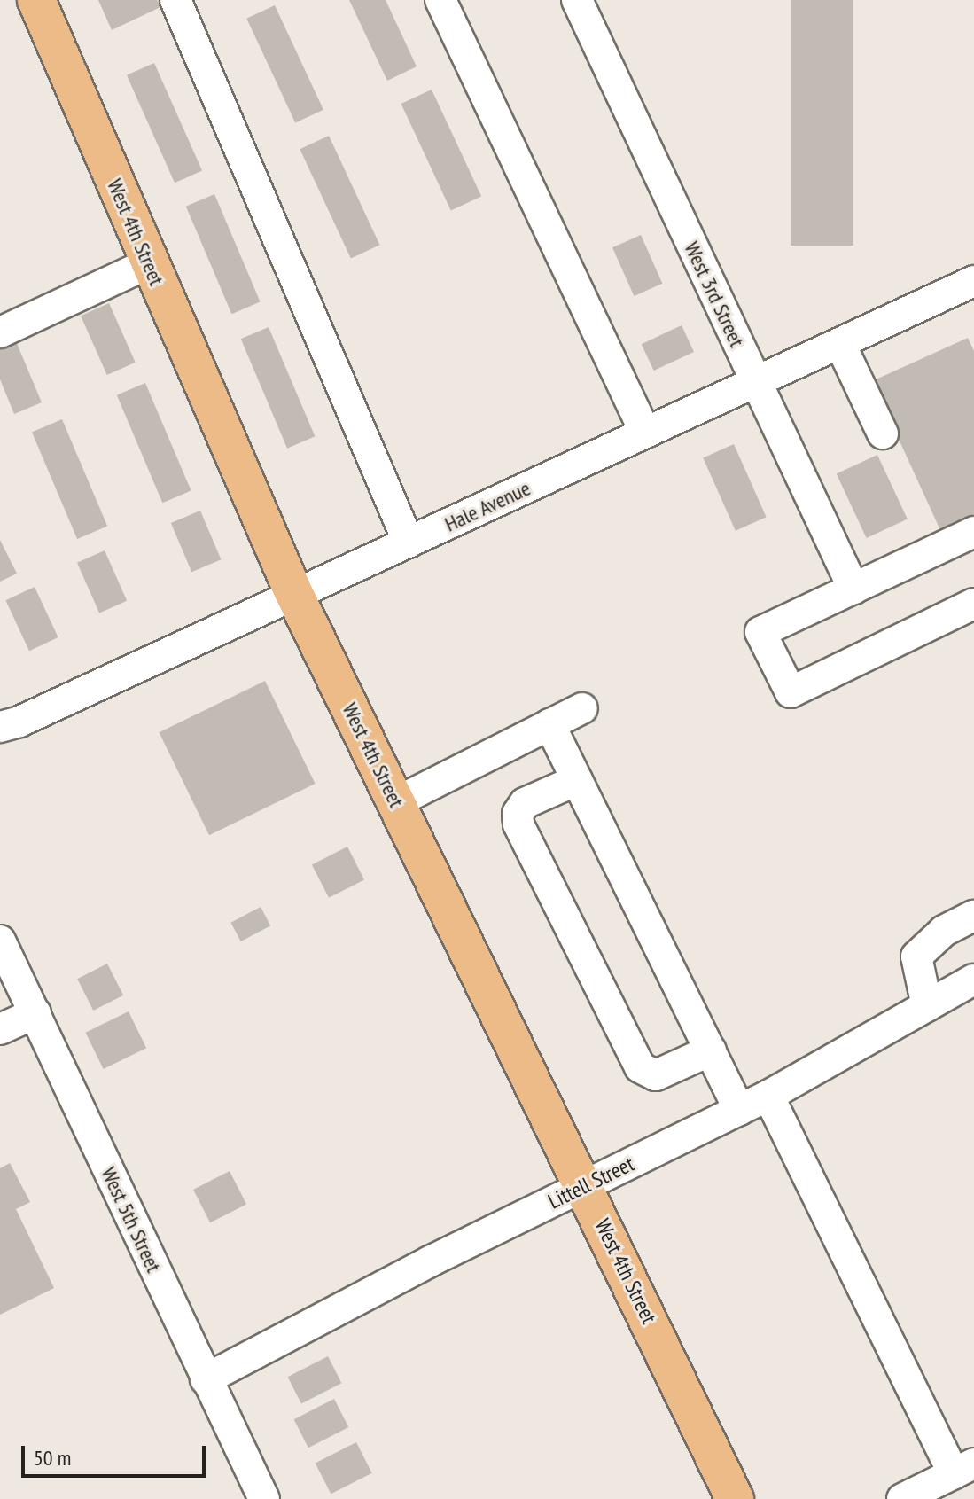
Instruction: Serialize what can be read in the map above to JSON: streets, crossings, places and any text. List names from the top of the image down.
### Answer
{
  "streets": {
    "main road": ["West 4th Street"],
    "street": [
      "West 3rd Street",
      "Hale Avenue",
      "Littell Street",
      "West 5th Street"
    ]
  },
  "crossings": [
    ["West 4th Street", "Hale Avenue"],
    ["West 4th Street", "Littell Street"],
    ["West 3rd Street", "Hale Avenue"],
    ["Littell Street", "West 5th Street"]
  ],
  "scale_bar": "50 m"
}
